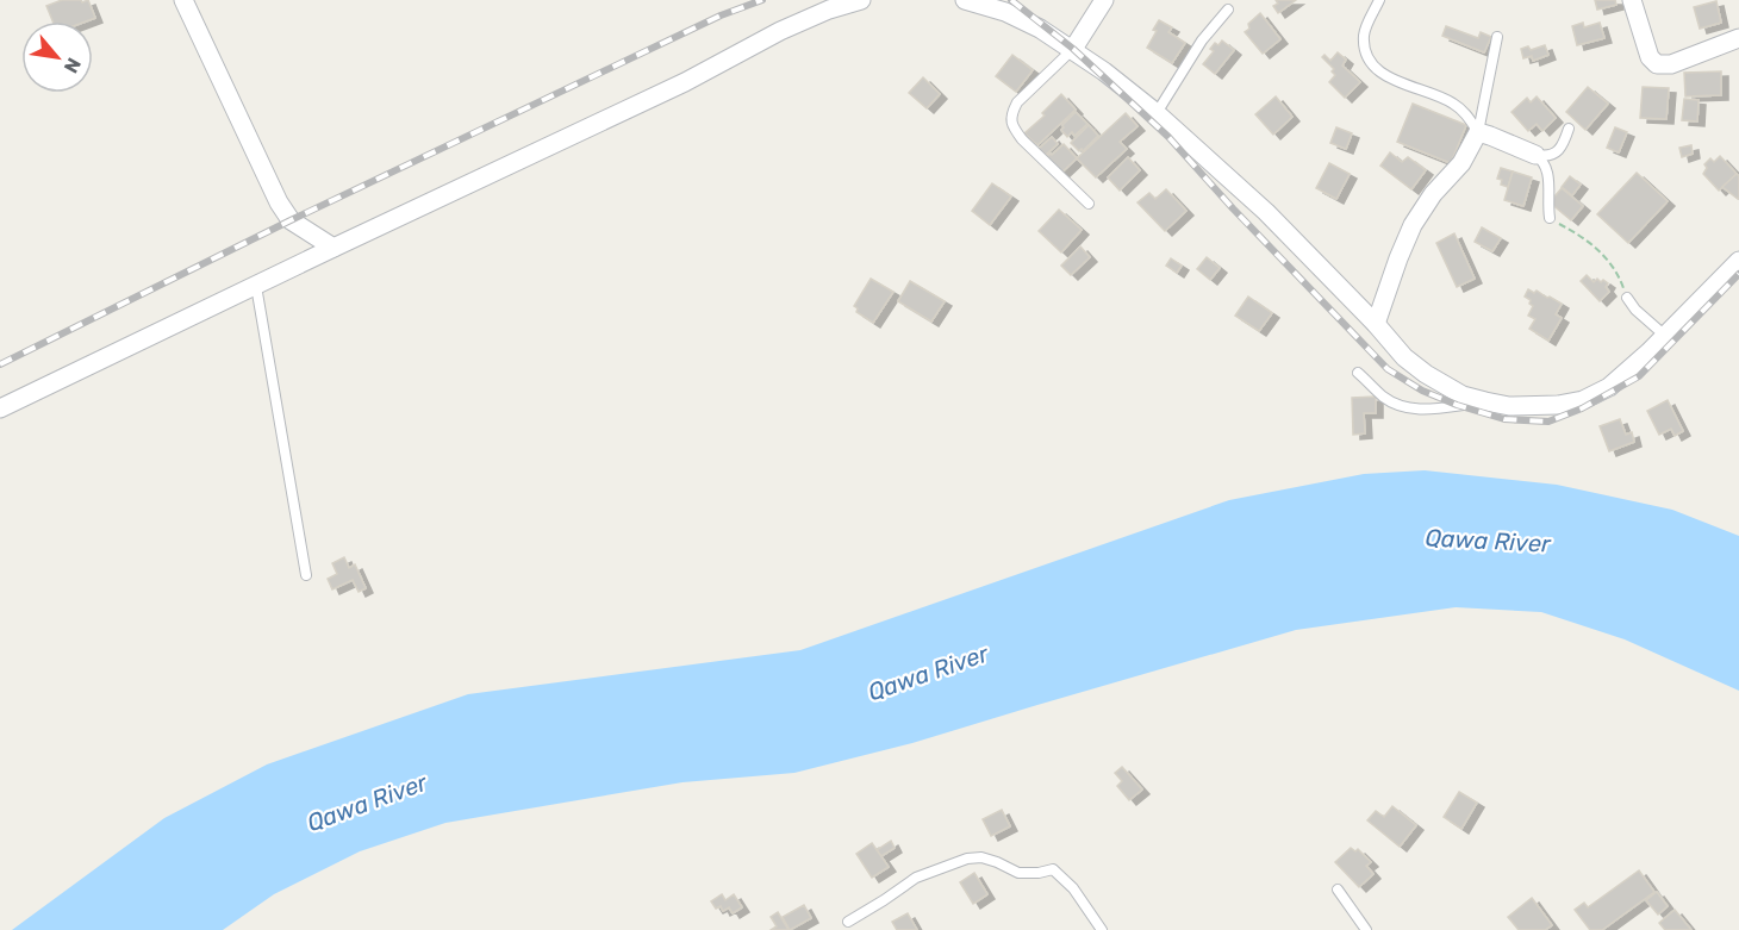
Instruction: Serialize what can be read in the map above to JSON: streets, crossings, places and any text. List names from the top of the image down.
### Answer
{
  "water": ["Qawa River"],
  "north": "bottom right"
}
